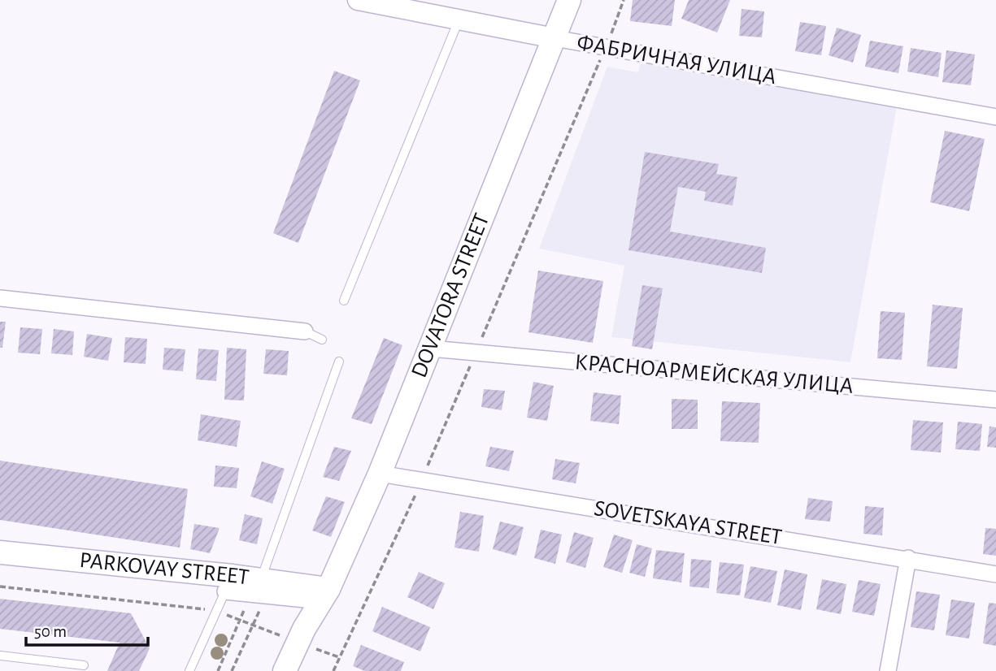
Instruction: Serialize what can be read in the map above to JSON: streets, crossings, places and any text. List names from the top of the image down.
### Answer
{
  "streets": {
    "main road": ["DOVATORA STREET", "PARKOVAY STREET"],
    "street": ["ФАБРИЧНАЯ УЛИЦА", "КРАСНОАРМЕЙСКАЯ УЛИЦА", "SOVETSKAYA STREET"]
  },
  "crossings": [
    ["ФАБРИЧНАЯ УЛИЦА", "DOVATORA STREET"],
    ["DOVATORA STREET", "КРАСНОАРМЕЙСКАЯ УЛИЦА"],
    ["DOVATORA STREET", "SOVETSKAYA STREET"],
    ["DOVATORA STREET", "PARKOVAY STREET"]
  ],
  "scale_bar": "50 m"
}
